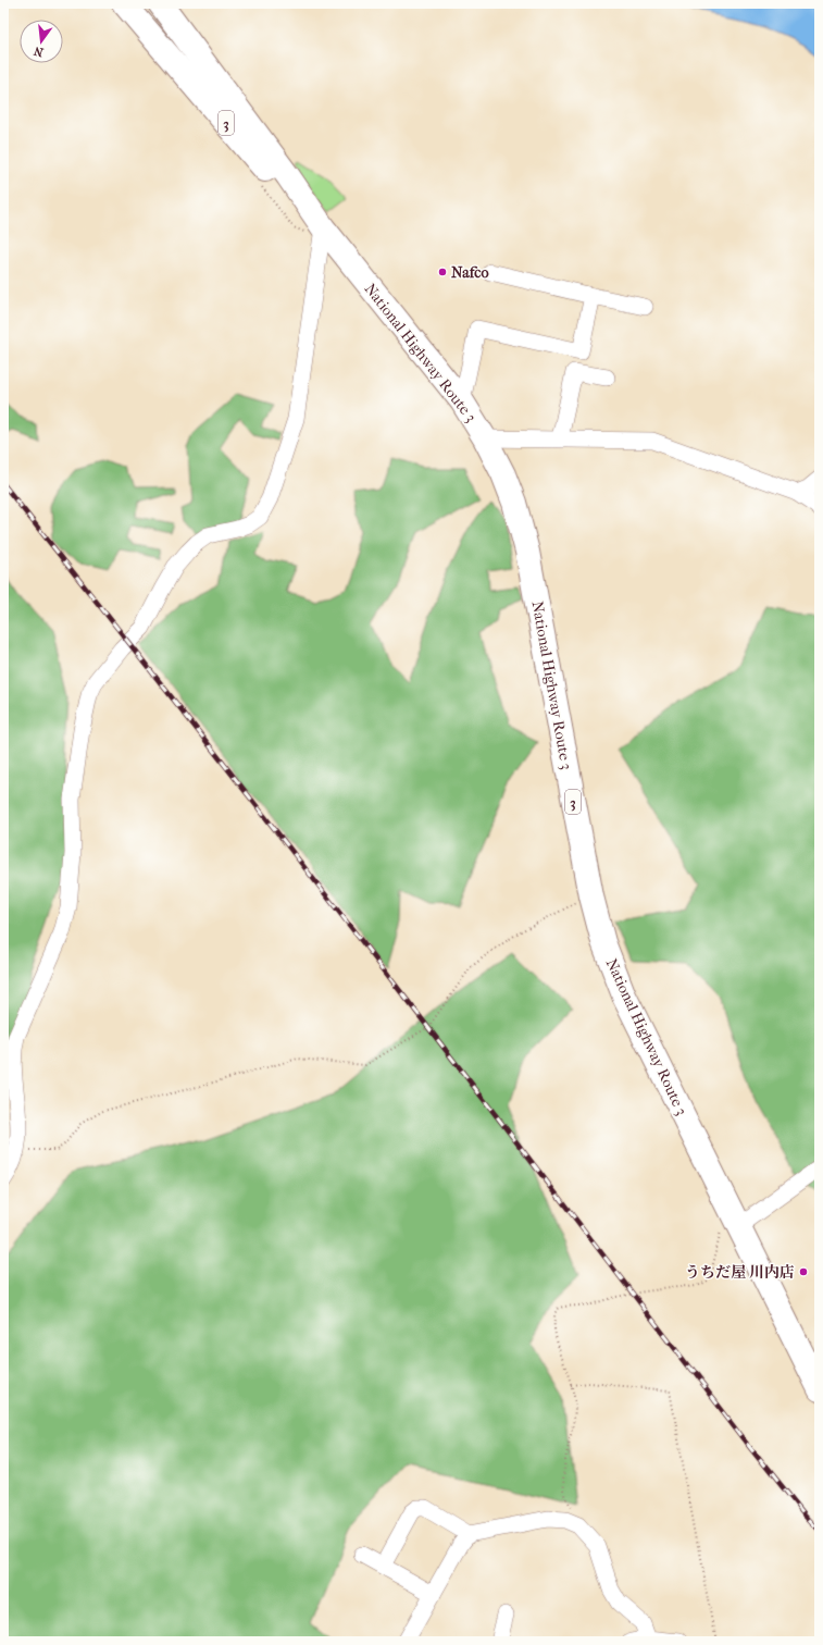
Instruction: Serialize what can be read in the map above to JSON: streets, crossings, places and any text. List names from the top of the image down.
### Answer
{
  "streets": {
    "highway": ["3", "National Highway Route 3"]
  },
  "places": ["Nafco", "うちだ屋 川内店"],
  "north": "bottom"
}
